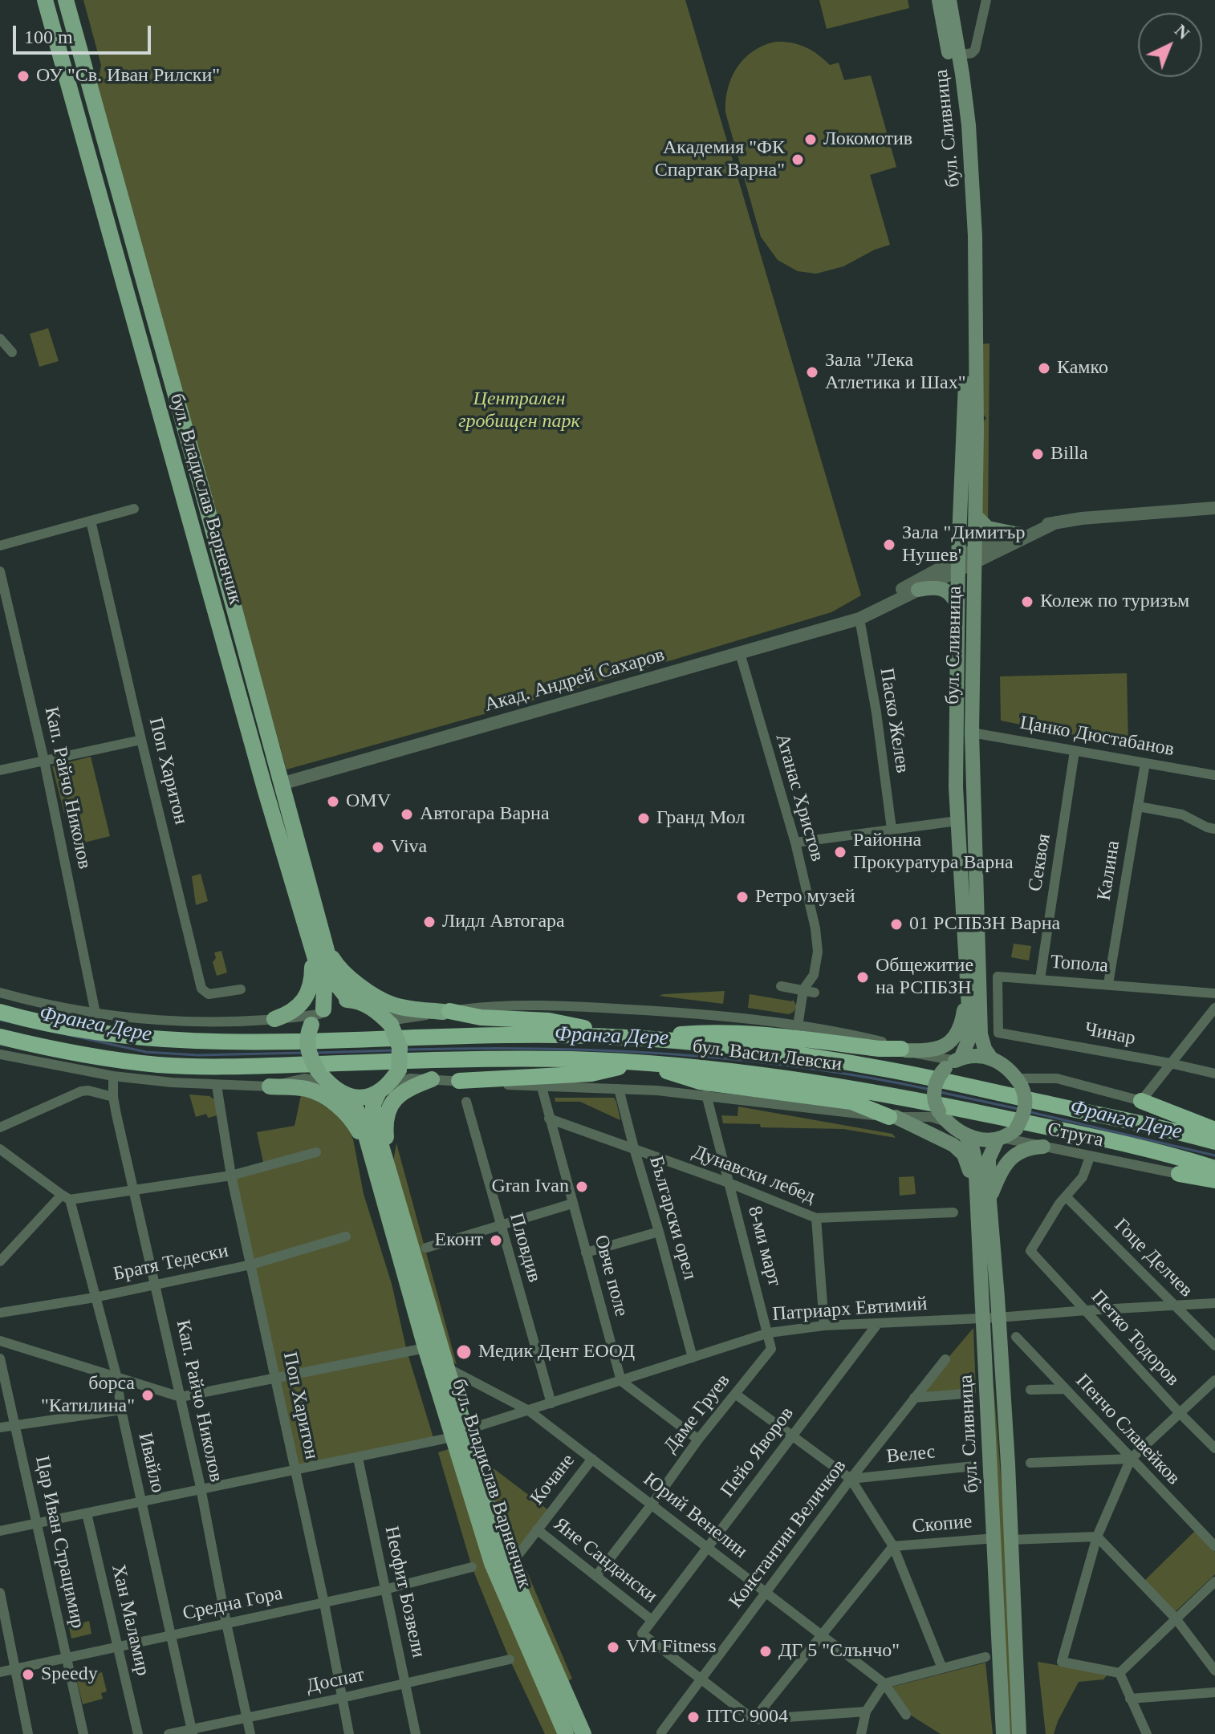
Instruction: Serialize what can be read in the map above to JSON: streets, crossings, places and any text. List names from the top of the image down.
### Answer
{
  "streets": {
    "highway": ["бул. Васил Левски"],
    "main road": ["бул. Сливница", "бул. Владислав Варненчик"],
    "street": [
      "Акад. Андрей Сахаров",
      "Паско Желев",
      "Цанко Дюстабанов",
      "Поп Харитон",
      "Кап. Райчо Николов",
      "Атанас Христов",
      "Секвоя",
      "Калина",
      "Топола",
      "Чинар",
      "Струга",
      "Дунавски лебед",
      "Български орел",
      "8-ми март",
      "Пловдив",
      "Гоце Делчев",
      "Братя Тедески",
      "Овче поле",
      "Патриарх Евтимий",
      "Петко Тодоров",
      "Даме Груев",
      "Пенчо Славейков",
      "Пейо Яворов",
      "Велес",
      "Ивайло",
      "Кочане",
      "Юрий Венелин",
      "Скопие",
      "Константин Величков",
      "Цар Иван Страцимир",
      "Яне Сандански",
      "Неофит Бозвели",
      "Средна Гора",
      "Хан Маламир",
      "Доспат"
    ]
  },
  "crossings": [
    ["бул. Сливница", "Акад. Андрей Сахаров"],
    ["бул. Сливница", "Цанко Дюстабанов"],
    ["бул. Сливница", "Струга"],
    ["бул. Сливница", "Патриарх Евтимий"],
    ["бул. Сливница", "Скопие"],
    ["бул. Владислав Варненчик", "Акад. Андрей Сахаров"],
    ["бул. Владислав Варненчик", "Патриарх Евтимий"],
    ["бул. Владислав Варненчик", "Юрий Венелин"],
    ["Акад. Андрей Сахаров", "Паско Желев"],
    ["Акад. Андрей Сахаров", "Атанас Христов"],
    ["Цанко Дюстабанов", "Секвоя"],
    ["Цанко Дюстабанов", "Калина"],
    ["Поп Харитон", "Братя Тедески"],
    ["Поп Харитон", "Патриарх Евтимий"],
    ["Поп Харитон", "Средна Гора"],
    ["Поп Харитон", "Доспат"],
    ["Кап. Райчо Николов", "Братя Тедески"],
    ["Кап. Райчо Николов", "Патриарх Евтимий"],
    ["Кап. Райчо Николов", "Средна Гора"],
    ["Кап. Райчо Николов", "Доспат"],
    ["Секвоя", "Топола"],
    ["Калина", "Топола"],
    ["Топола", "Чинар"],
    ["Дунавски лебед", "Български орел"],
    ["Дунавски лебед", "8-ми март"],
    ["Дунавски лебед", "Овче поле"],
    ["Български орел", "Патриарх Евтимий"],
    ["8-ми март", "Патриарх Евтимий"],
    ["8-ми март", "Даме Груев"],
    ["Пловдив", "Патриарх Евтимий"],
    ["Гоце Делчев", "Патриарх Евтимий"],
    ["Гоце Делчев", "Петко Тодоров"],
    ["Братя Тедески", "Ивайло"],
    ["Овче поле", "Патриарх Евтимий"],
    ["Патриарх Евтимий", "Петко Тодоров"],
    ["Патриарх Евтимий", "Даме Груев"],
    ["Патриарх Евтимий", "Пейо Яворов"],
    ["Патриарх Евтимий", "Ивайло"],
    ["Патриарх Евтимий", "Юрий Венелин"],
    ["Патриарх Евтимий", "Цар Иван Страцимир"],
    ["Патриарх Евтимий", "Неофит Бозвели"],
    ["Патриарх Евтимий", "Хан Маламир"],
    ["Даме Груев", "Юрий Венелин"],
    ["Даме Груев", "Яне Сандански"],
    ["Пейо Яворов", "Юрий Венелин"],
    ["Пейо Яворов", "Яне Сандански"],
    ["Велес", "Константин Величков"],
    ["Ивайло", "Средна Гора"],
    ["Ивайло", "Доспат"],
    ["Кочане", "Юрий Венелин"],
    ["Кочане", "Яне Сандански"],
    ["Юрий Венелин", "Константин Величков"],
    ["Константин Величков", "Яне Сандански"],
    ["Цар Иван Страцимир", "Средна Гора"],
    ["Неофит Бозвели", "Средна Гора"],
    ["Неофит Бозвели", "Доспат"],
    ["Средна Гора", "Хан Маламир"]
  ],
  "water": ["Франга Дере"],
  "parks": ["Централен гробищен парк"],
  "places": [
    "ОУ \"Св. Иван Рилски\"",
    "Локомотив",
    "Академия \"ФК Спартак Варна\"",
    "Камко",
    "Зала \"Лека Атлетика и Шах\"",
    "Billa",
    "Зала \"Димитър Нушев'",
    "Колеж по туризъм",
    "OMV",
    "Автогара Варна",
    "Гранд Мол",
    "Viva",
    "Районна Прокуратура Варна",
    "Ретро музей",
    "Лидл Автогара",
    "01 РСПБЗН Варна",
    "Общежитие на РСПБЗН",
    "Gran Ivan",
    "Еконт",
    "Медик Дент ЕООД",
    "борса \"Катилина\"",
    "VM Fitness",
    "ДГ 5 \"Слънчо\"",
    "Speedy",
    "ПТС 9004"
  ],
  "scale_bar": "100 m",
  "north": "top right"
}
